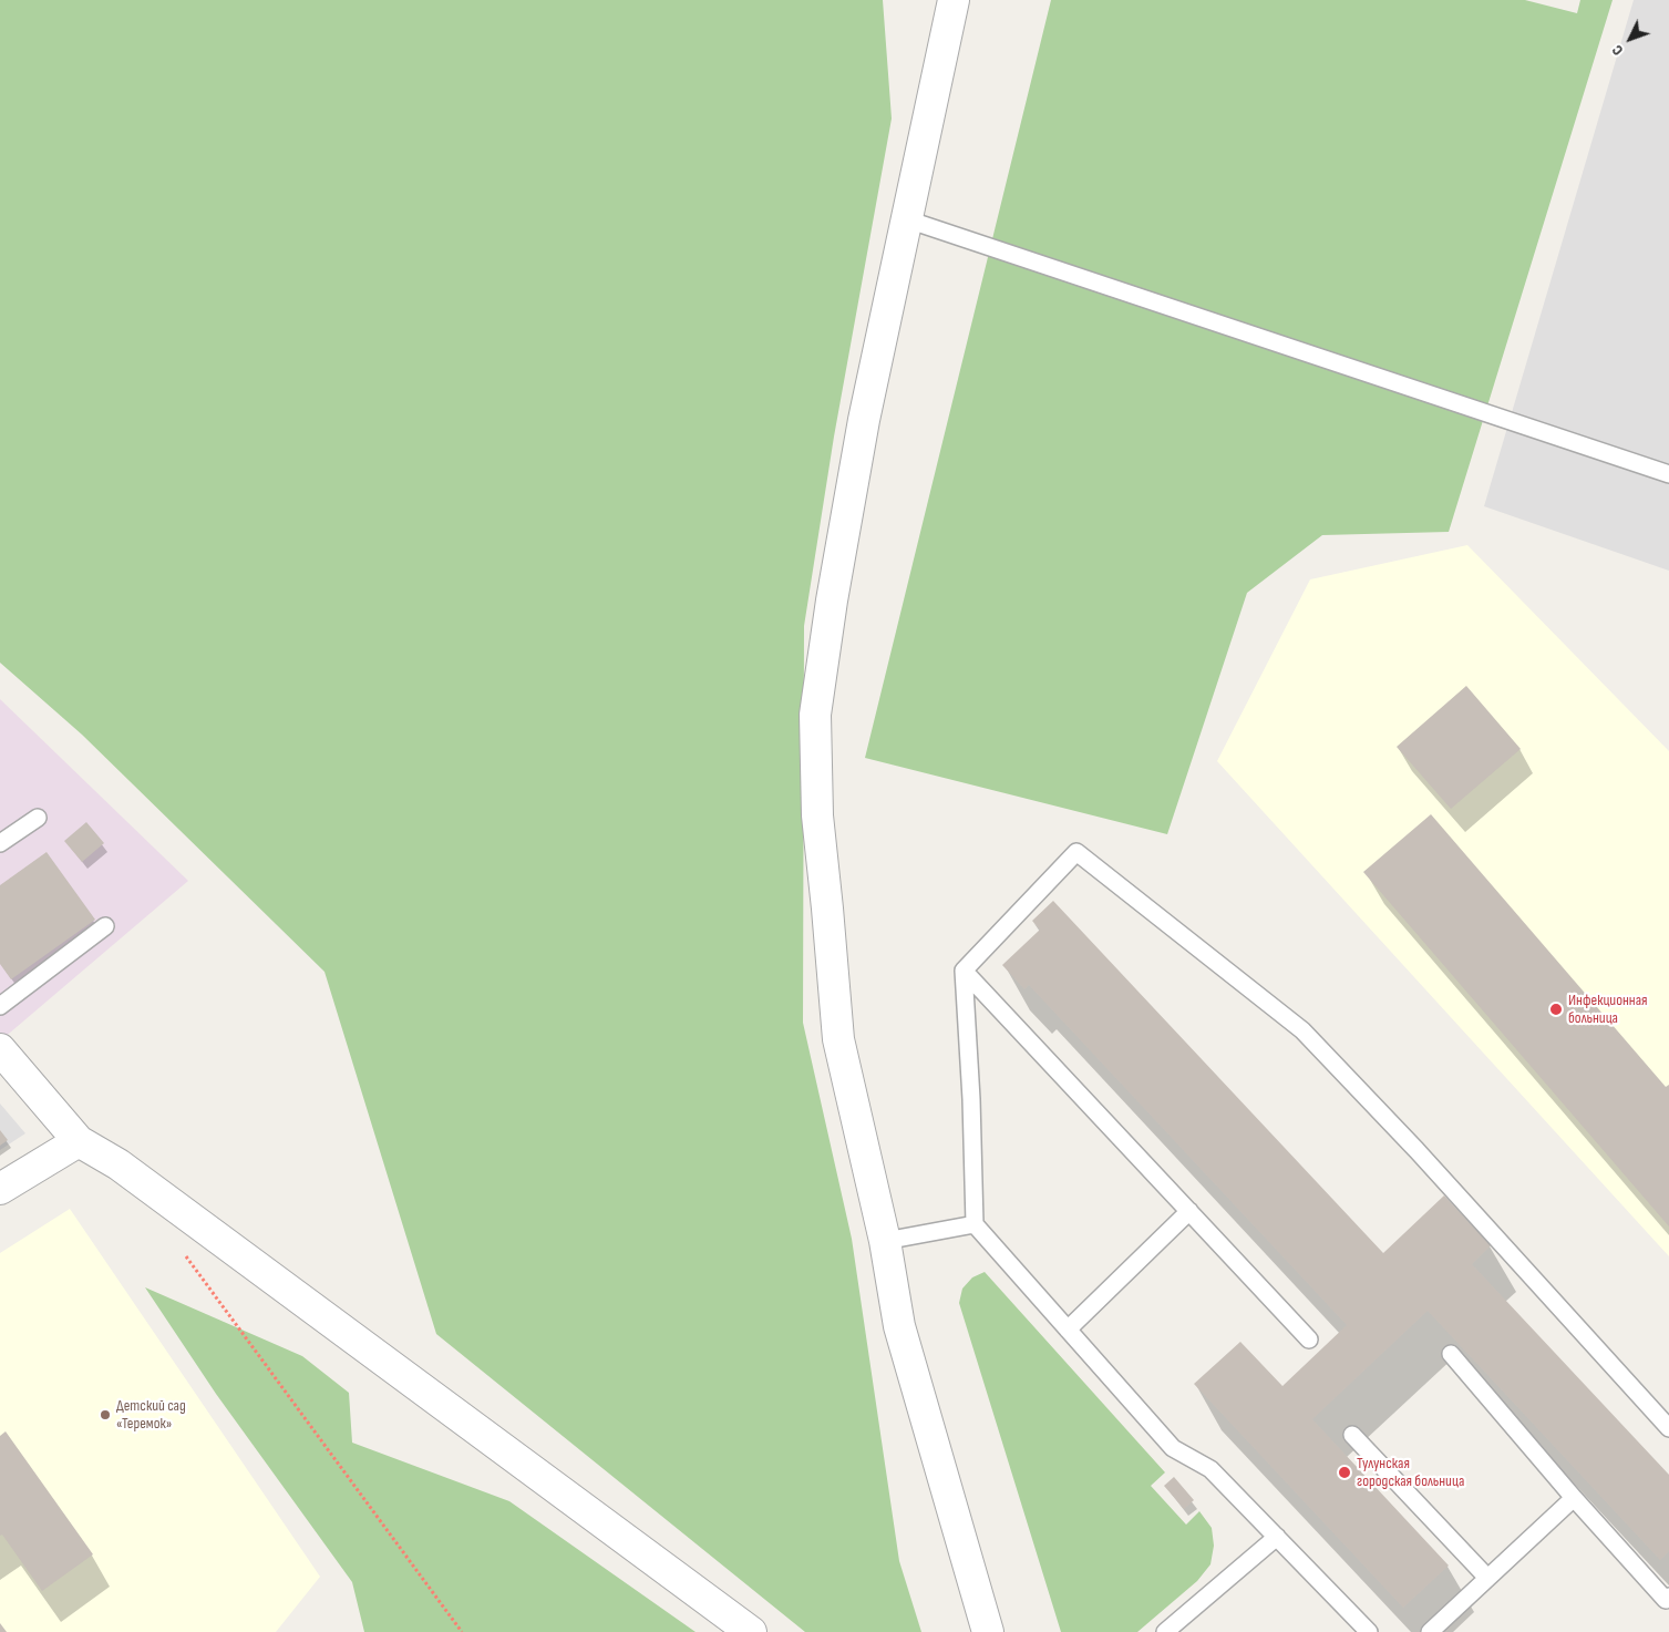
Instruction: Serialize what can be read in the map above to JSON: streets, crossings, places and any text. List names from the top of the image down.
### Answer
{
  "places": ["Инфекционная больница", "Детский сад «Теремок»", "Тулунская городская больница"],
  "north": "bottom left"
}
